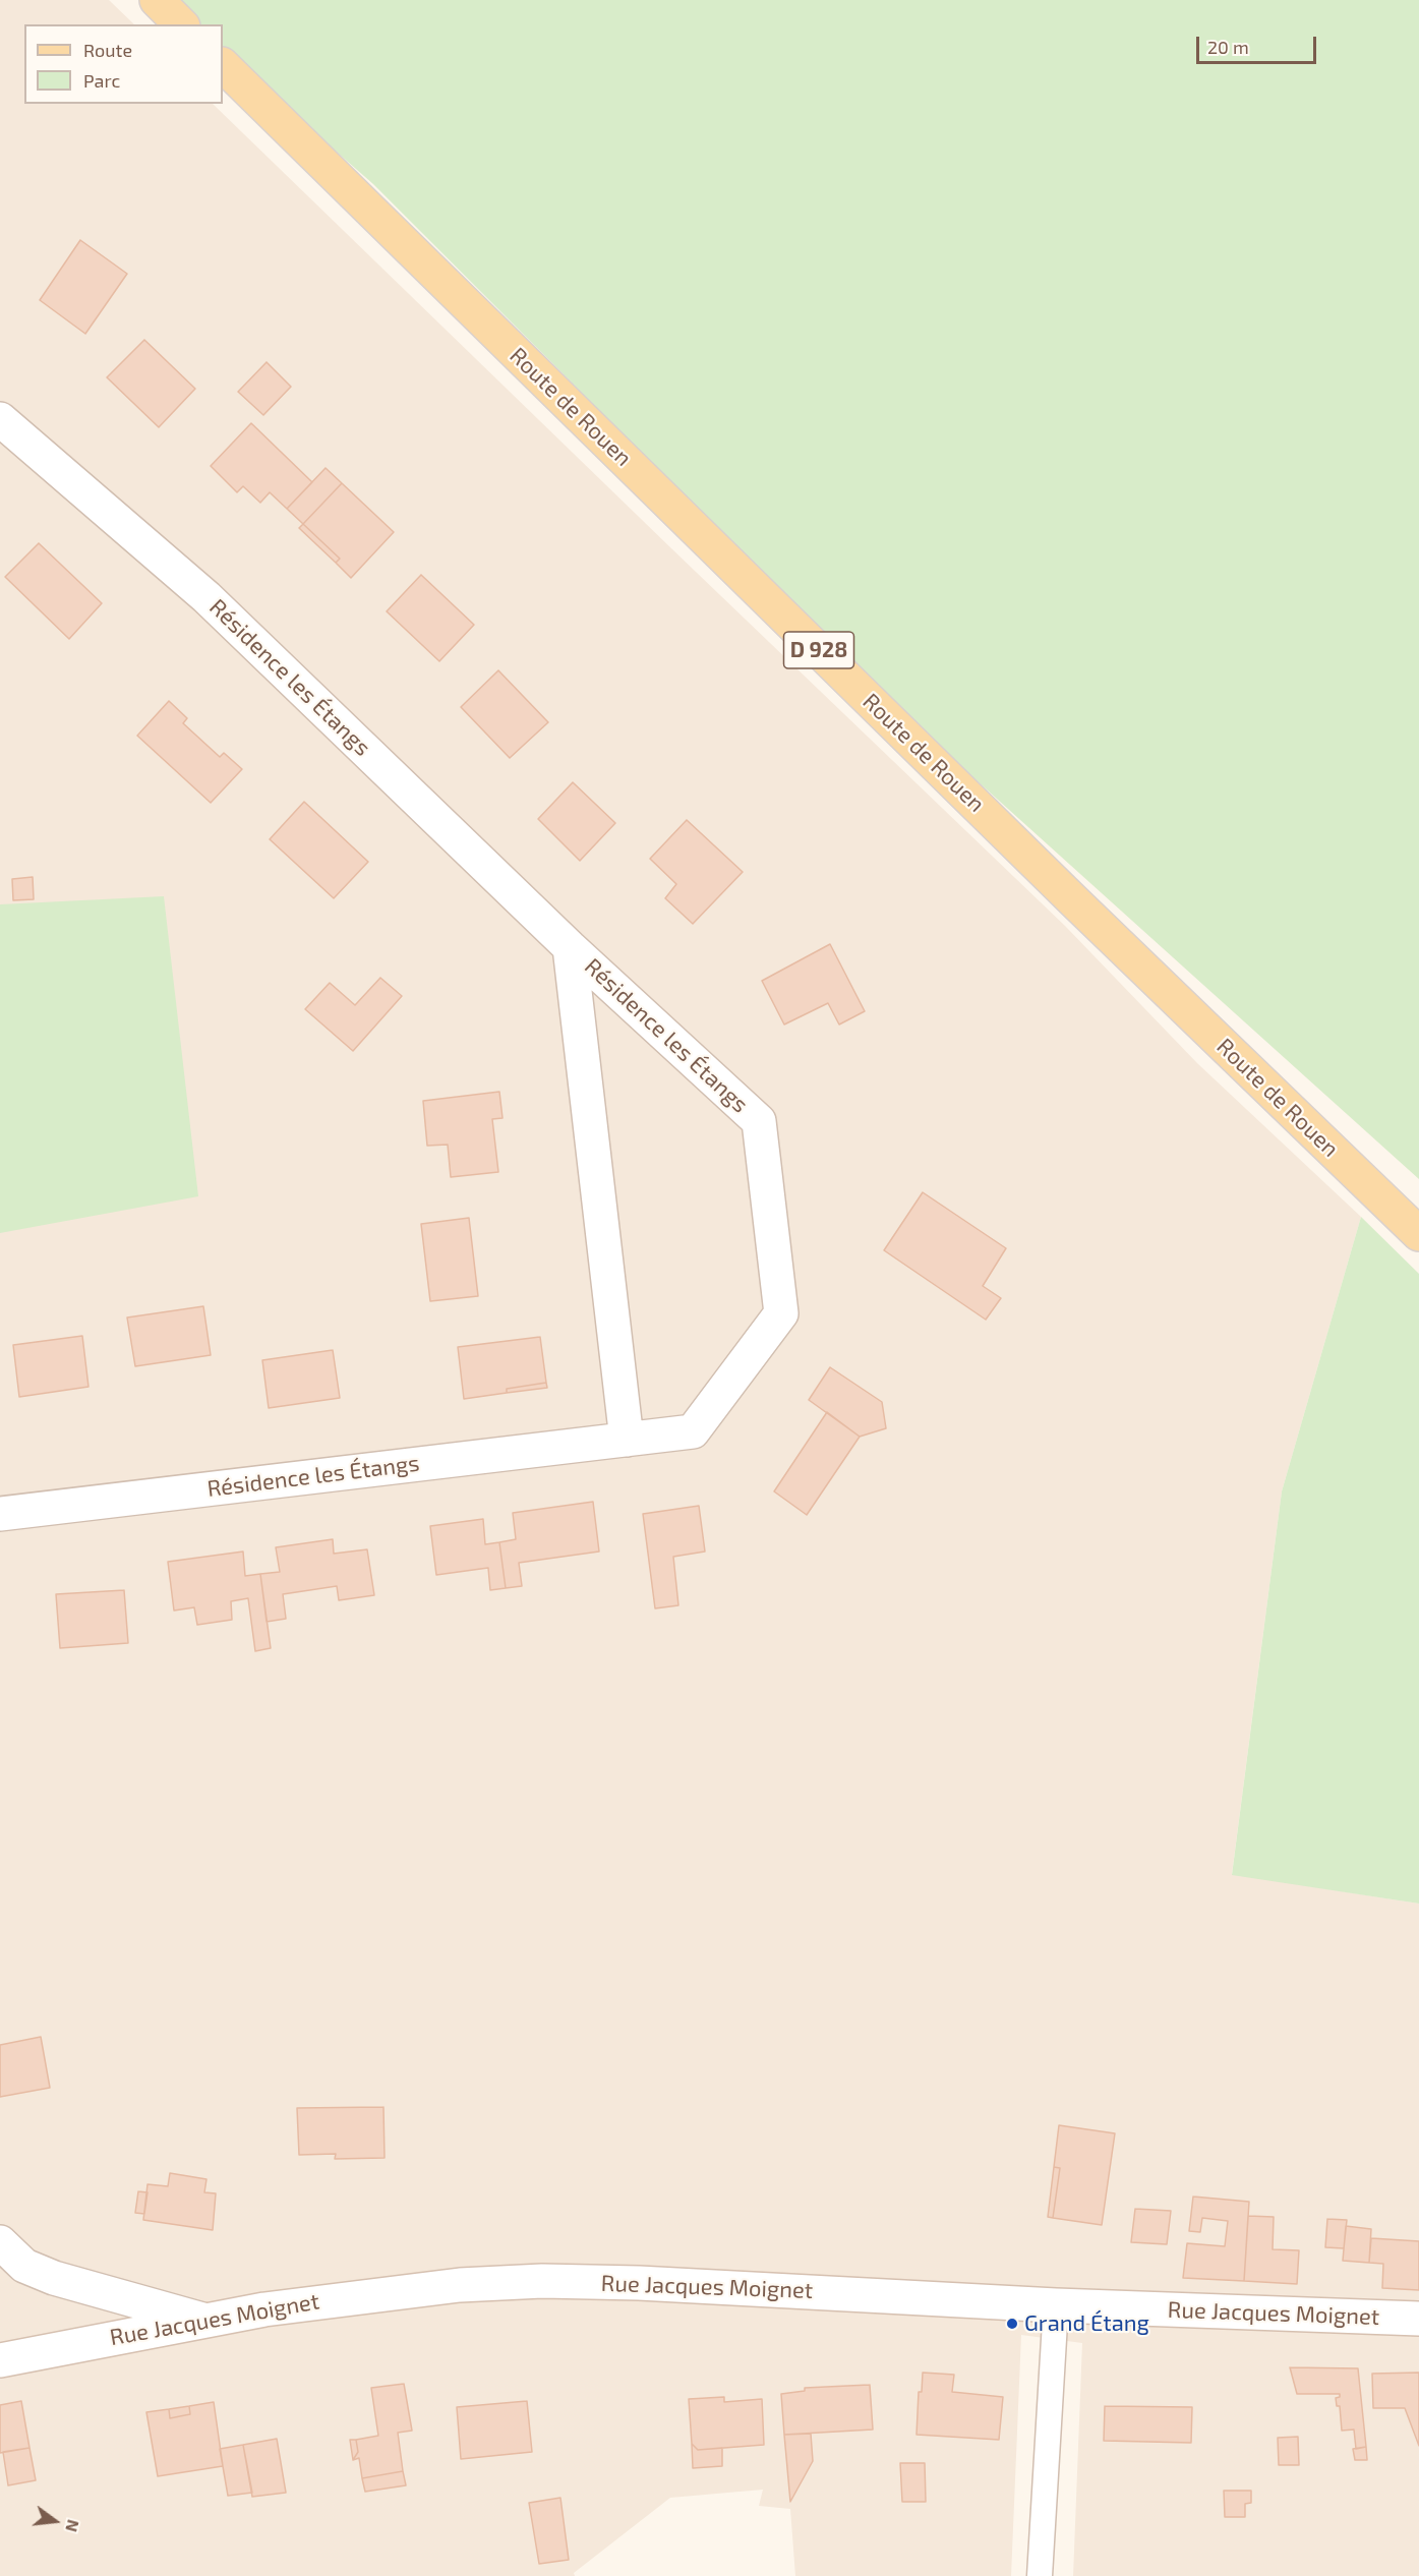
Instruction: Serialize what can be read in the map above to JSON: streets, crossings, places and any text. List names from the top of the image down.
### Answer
{
  "streets": {
    "main road": ["Route de Rouen", "D 928"],
    "street": ["Résidence les Étangs", "Rue Jacques Moignet"]
  },
  "places": ["Grand Étang"],
  "legend": ["Route", "Parc"],
  "scale_bar": "20 m",
  "north": "right"
}
